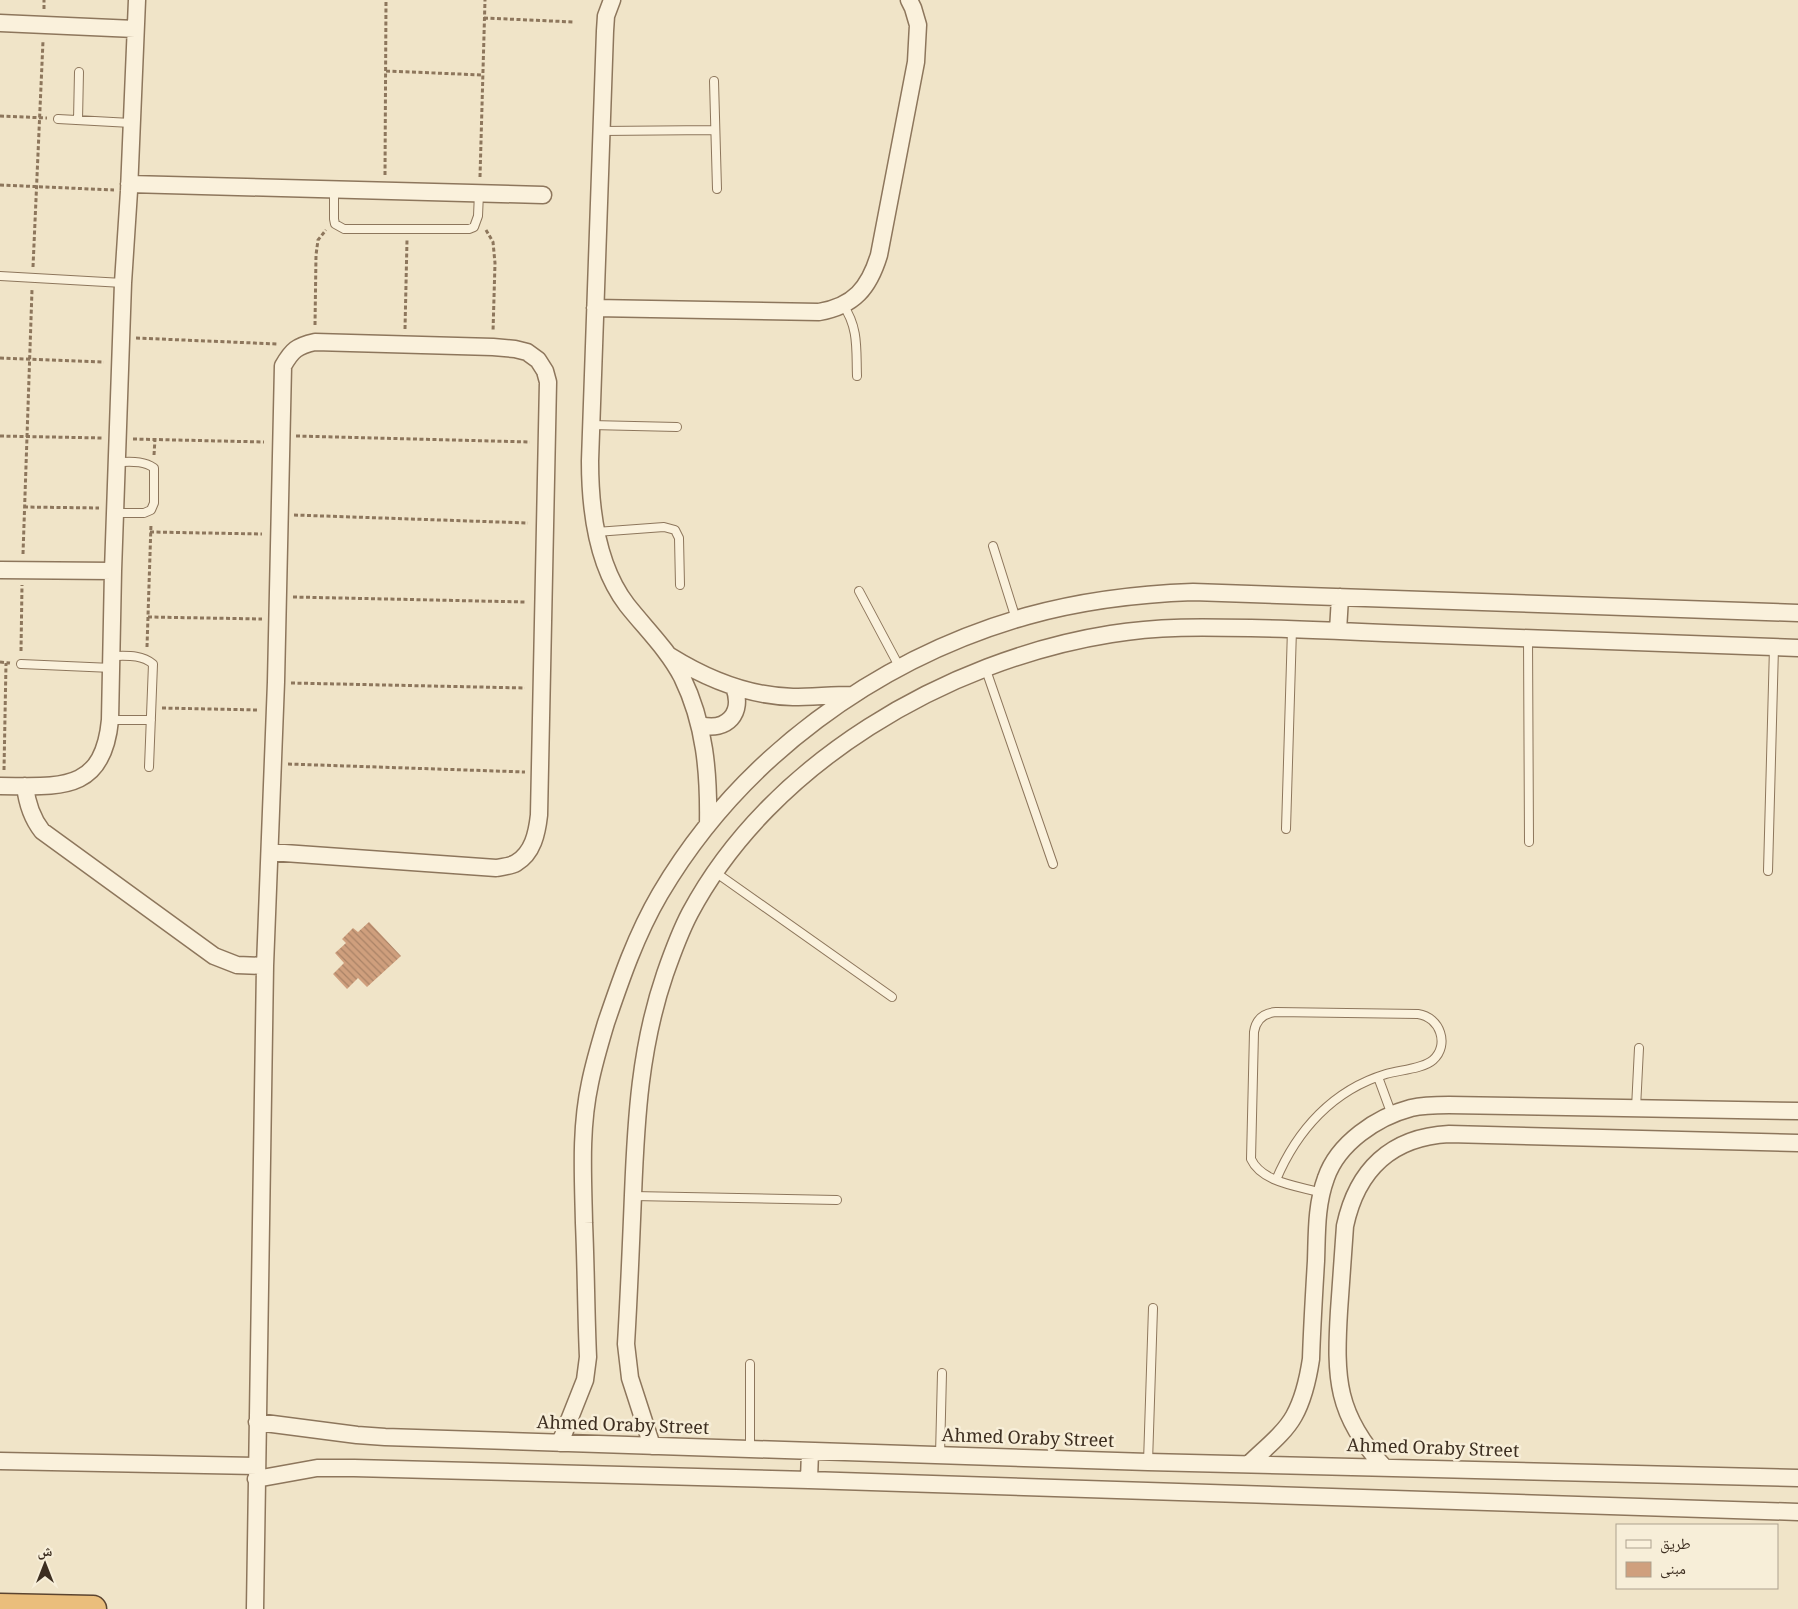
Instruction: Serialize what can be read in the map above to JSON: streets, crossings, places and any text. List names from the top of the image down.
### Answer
{
  "streets": {
    "street": ["Ahmed Oraby Street"]
  },
  "legend": ["طريق", "مبنى"],
  "north": "top"
}
